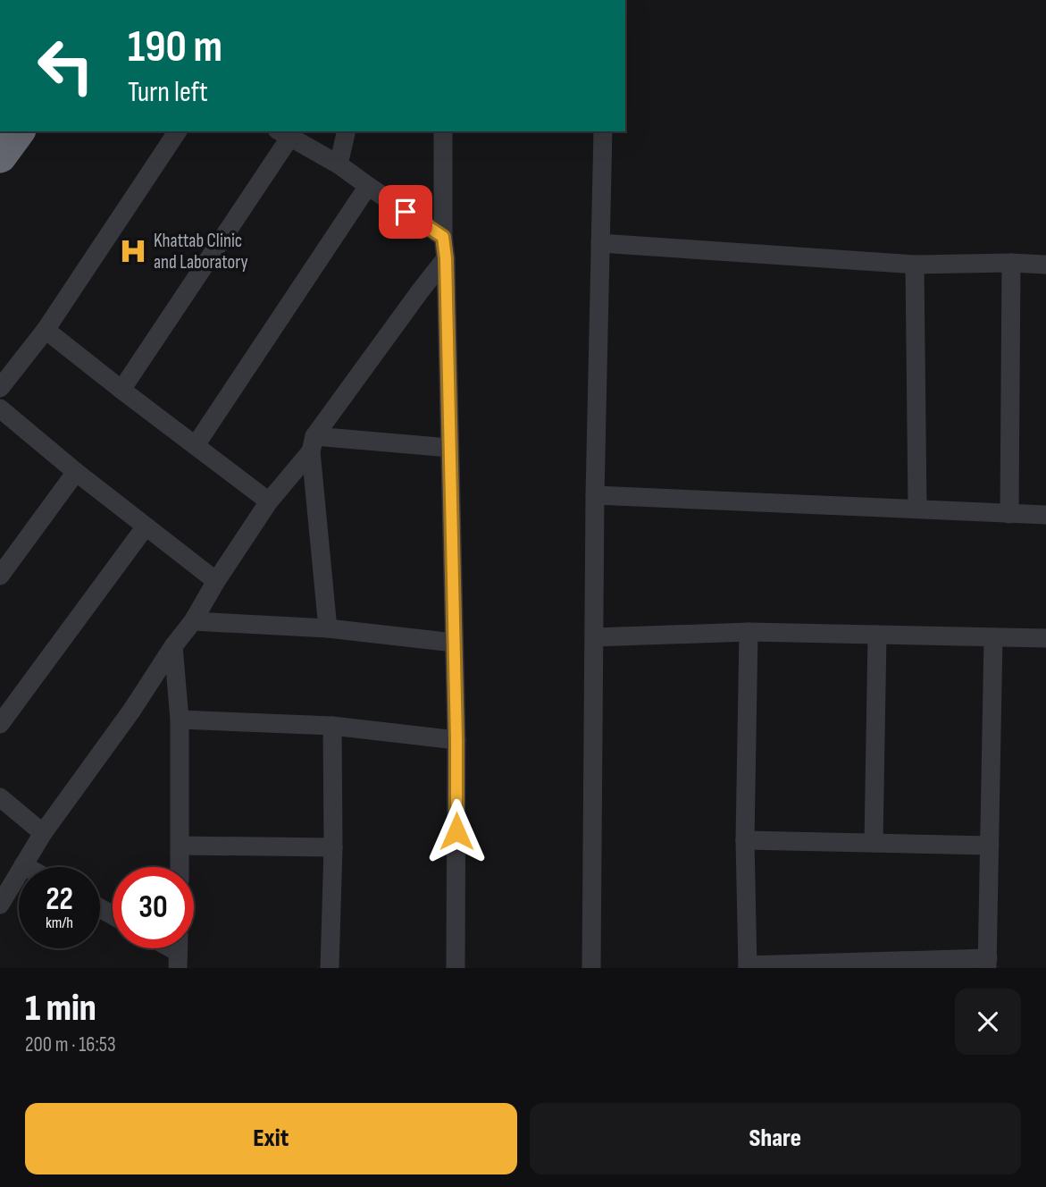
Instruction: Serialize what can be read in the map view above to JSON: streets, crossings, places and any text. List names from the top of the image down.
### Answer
{
  "places": {
    "hospital": ["Khattab Clinic and Laboratory"]
  },
  "page": {
    "turn": ["190 m", "Turn left"],
    "speed": "22 km/h",
    "limit": "30",
    "heading": ["1 min", "200 m · 16:53"],
    "buttons": ["Exit", "Share"]
  }
}
